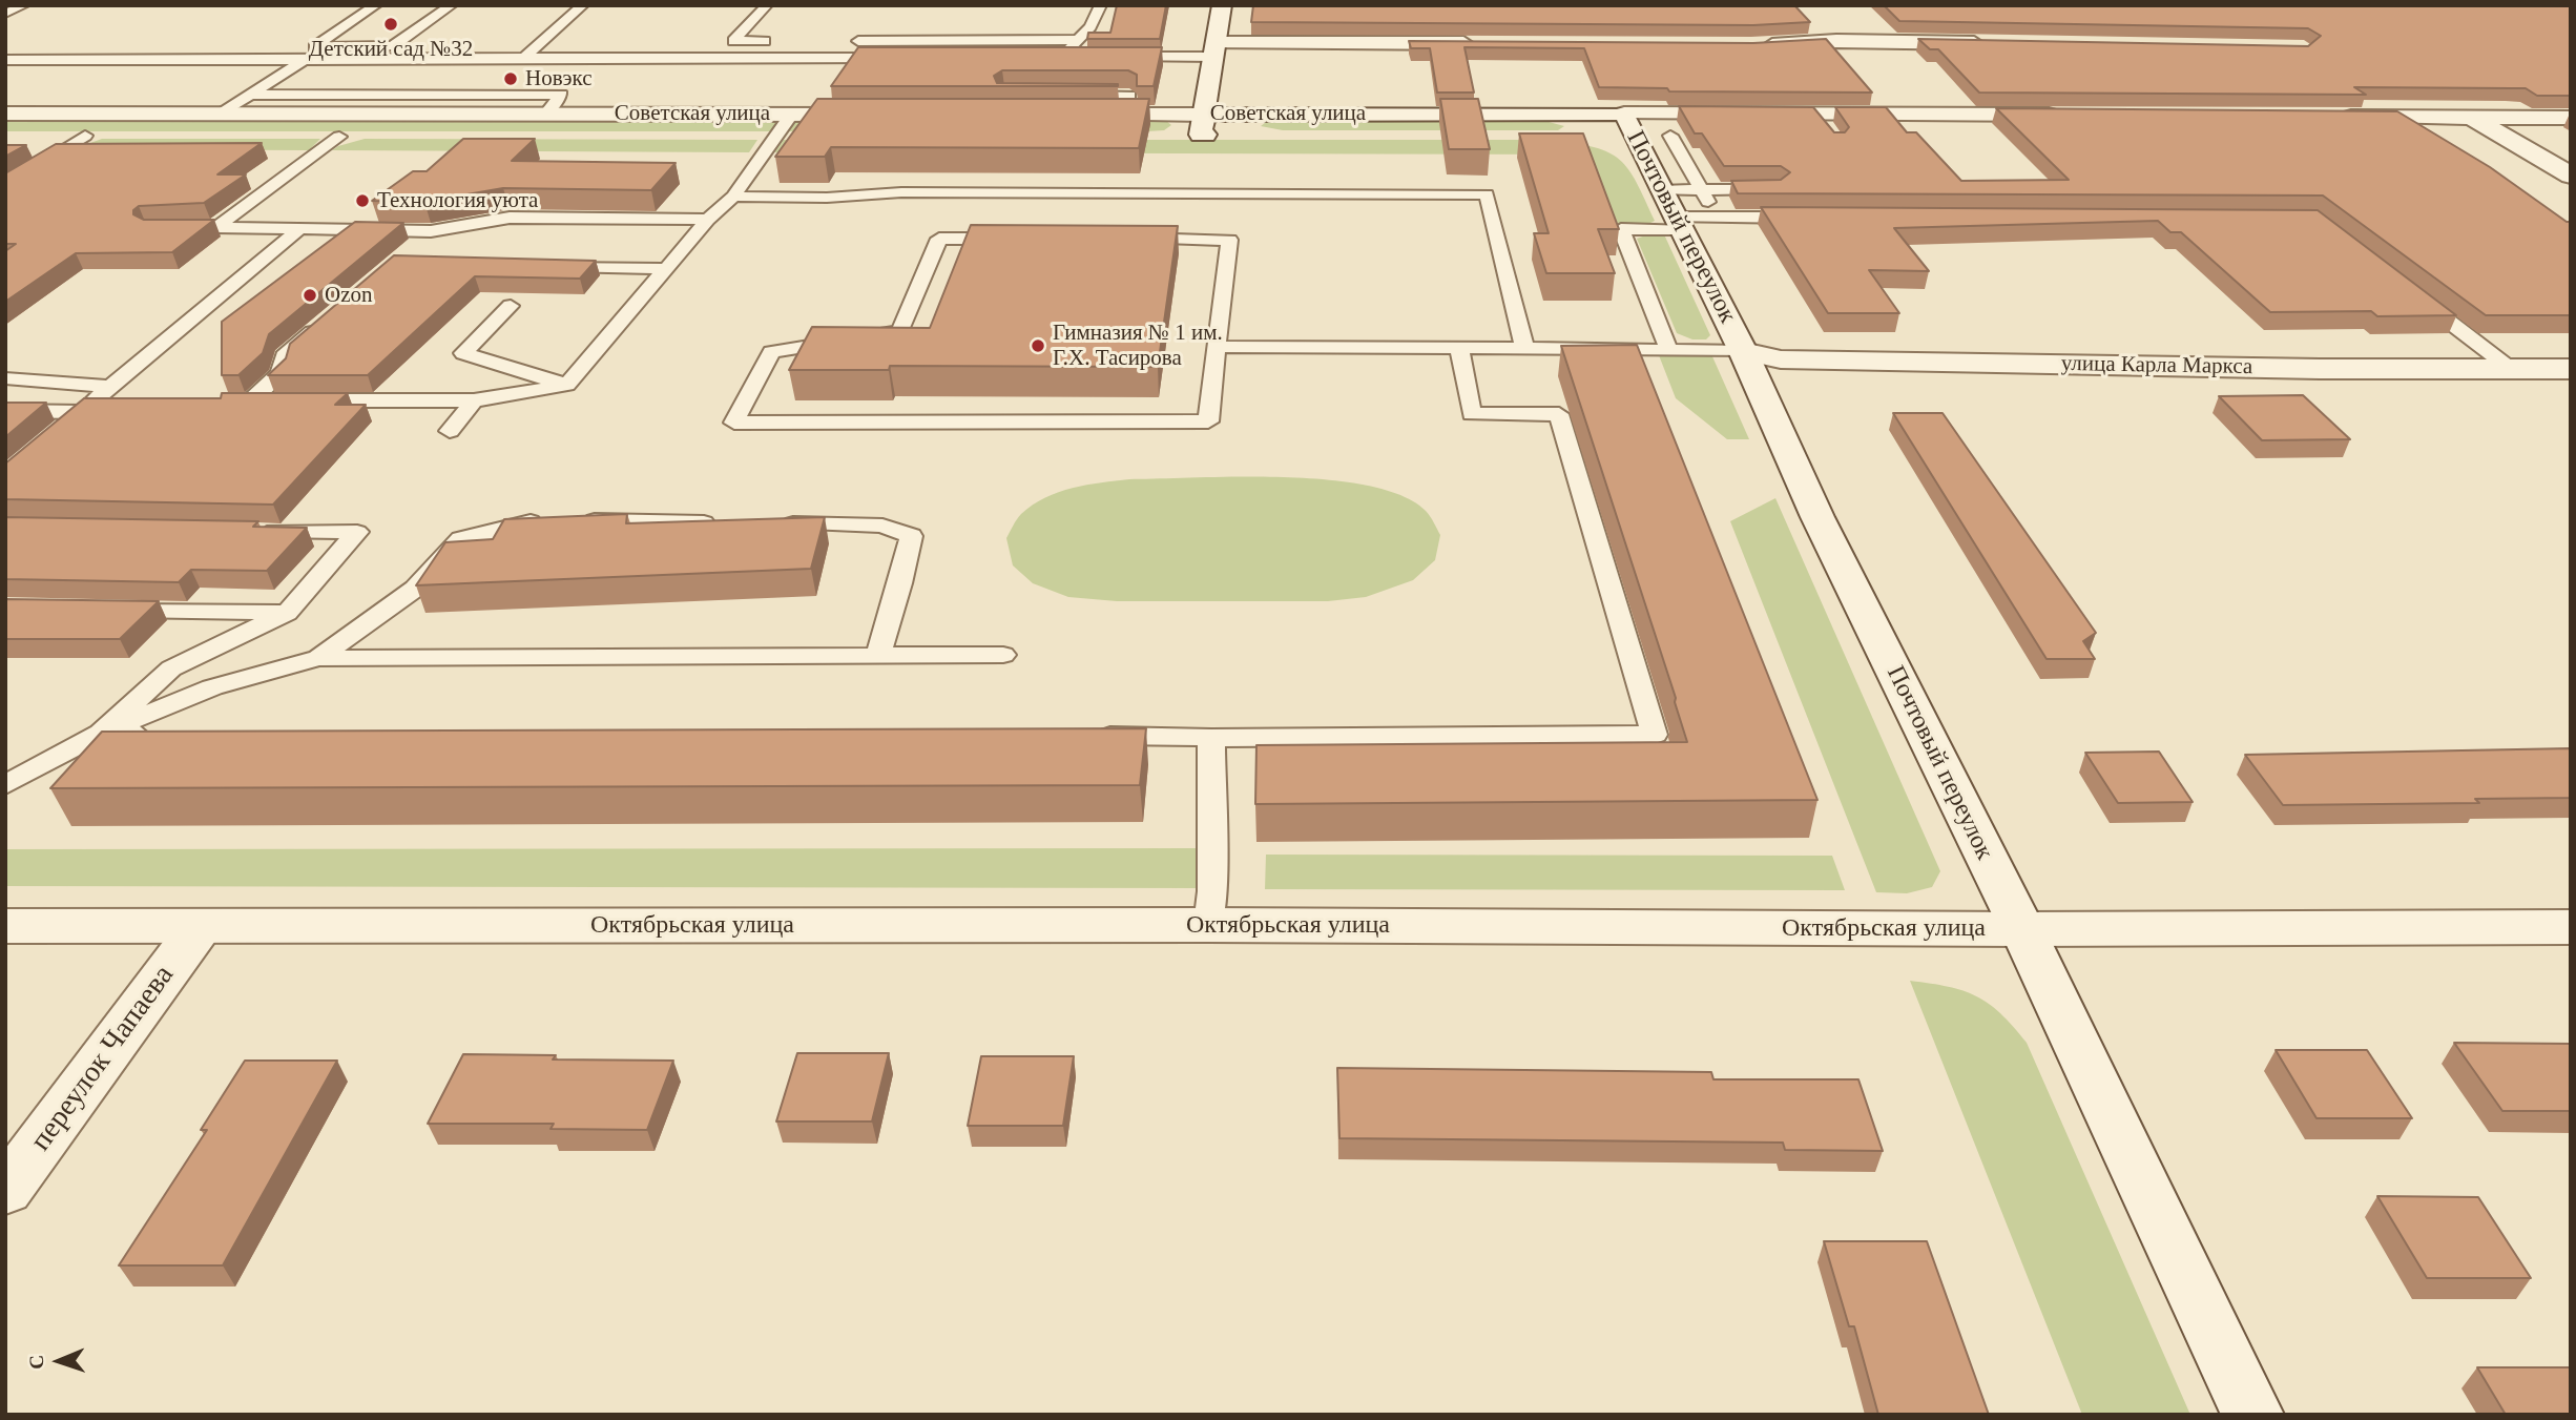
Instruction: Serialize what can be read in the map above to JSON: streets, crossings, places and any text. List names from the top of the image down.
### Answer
{
  "streets": {
    "street": [
      "Советская улица",
      "Почтовый переулок",
      "улица Карла Маркса",
      "Октябрьская улица",
      "переулок Чапаева"
    ]
  },
  "crossings": [
    ["Советская улица", "Почтовый переулок"],
    ["Почтовый переулок", "улица Карла Маркса"],
    ["Почтовый переулок", "Октябрьская улица"],
    ["Октябрьская улица", "переулок Чапаева"]
  ],
  "places": [
    "Детский сад №32",
    "Новэкс",
    "Технология уюта",
    "Ozon",
    "Гимназия № 1 им. Г.Х. Тасирова"
  ],
  "north": "left"
}
